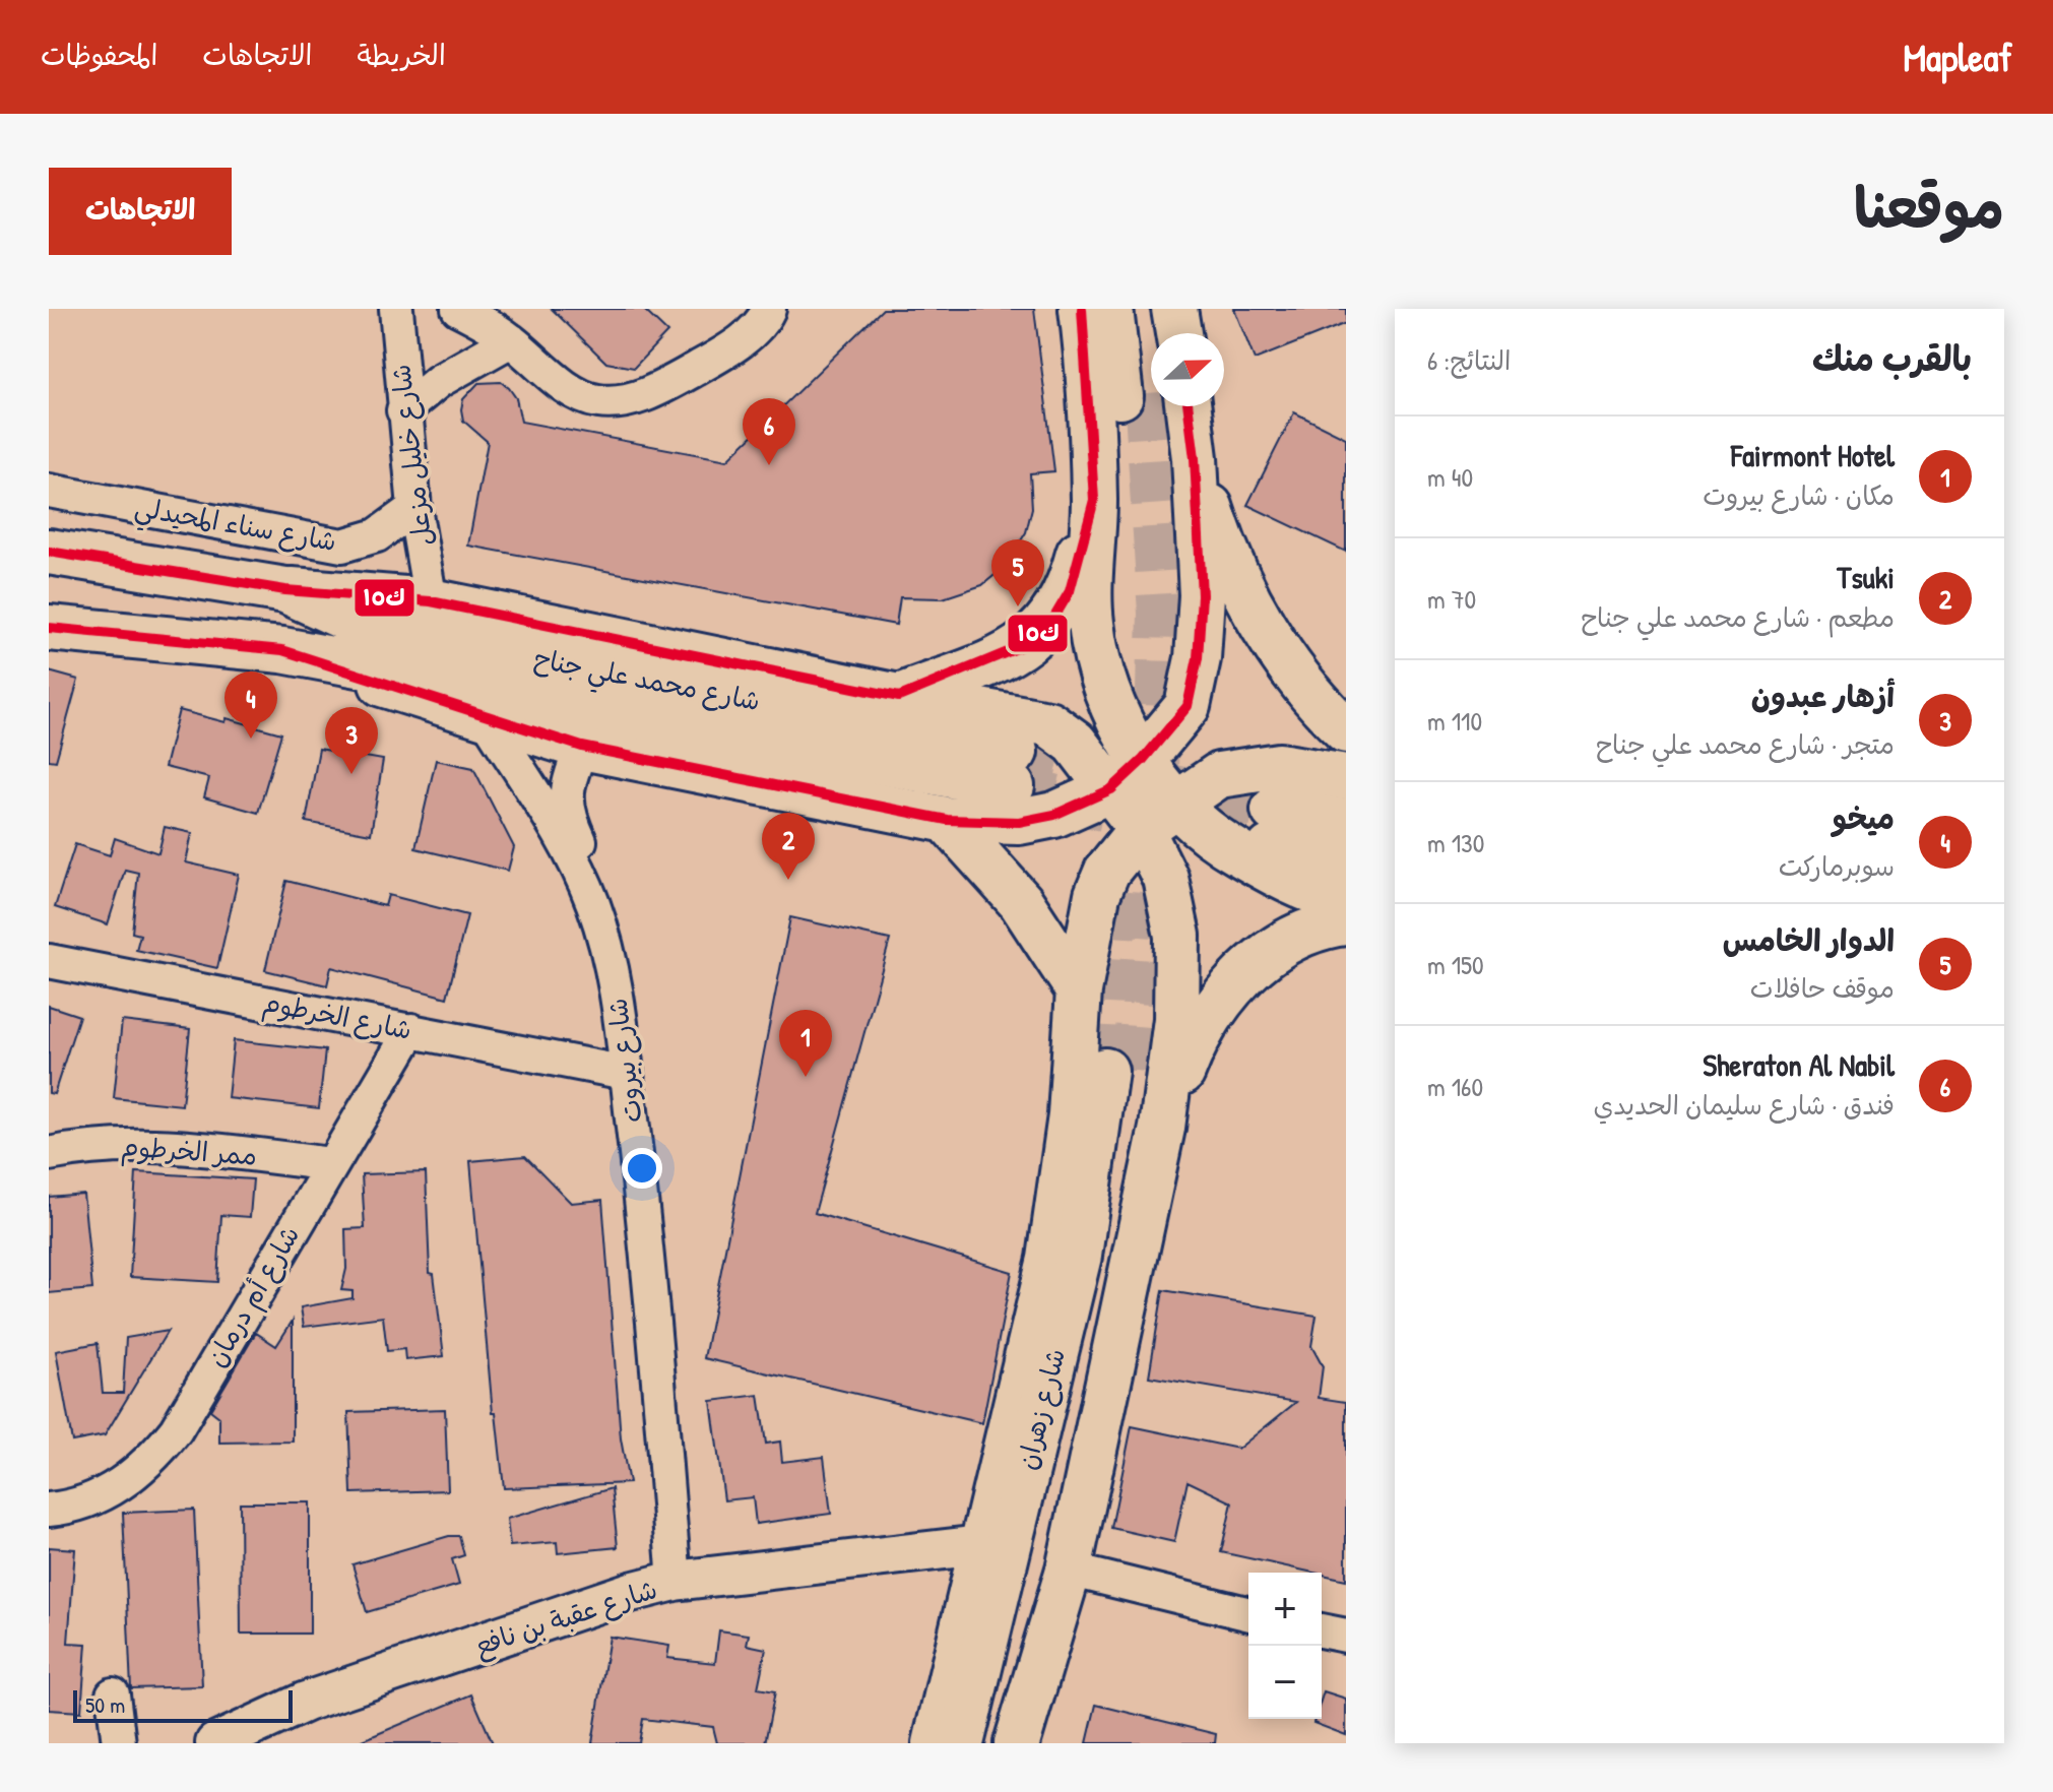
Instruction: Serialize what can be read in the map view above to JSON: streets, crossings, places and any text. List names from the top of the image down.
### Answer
{
  "streets": {
    "main road": ["شارع محمد علي جناح", "شارع زهران"],
    "street": [
      "شارع خليل مزعل",
      "شارع سناء المحيدلي",
      "شارع الخرطوم",
      "شارع بيروت",
      "ممر الخرطوم",
      "شارع أم درمان",
      "شارع عقبة بن نافع"
    ]
  },
  "crossings": [
    ["شارع خليل مزعل", "شارع سناء المحيدلي"],
    ["شارع خليل مزعل", "شارع محمد علي جناح"],
    ["شارع محمد علي جناح", "شارع بيروت"],
    ["شارع الخرطوم", "شارع بيروت"],
    ["شارع الخرطوم", "شارع أم درمان"],
    ["شارع بيروت", "شارع عقبة بن نافع"],
    ["ممر الخرطوم", "شارع أم درمان"]
  ],
  "lines": ["transit line ك١٥"],
  "scale_bar": "50 m",
  "north": "right",
  "page": {
    "header": "Mapleaf",
    "nav": ["الخريطة", "الاتجاهات", "المحفوظات"],
    "title": "موقعنا",
    "buttons": "الاتجاهات",
    "heading": ["بالقرب منك", "النتائج: 6"],
    "pins": [
      "6",
      "5",
      "4",
      "3",
      "2",
      "1"
    ],
    "list": [
      {
        "mark": "1",
        "name": "Fairmont Hotel",
        "note": "مكان · شارع بيروت",
        "value": "40 m"
      },
      {
        "mark": "2",
        "name": "Tsuki",
        "note": "مطعم · شارع محمد علي جناح",
        "value": "70 m"
      },
      {
        "mark": "3",
        "name": "أزهار عبدون",
        "note": "متجر · شارع محمد علي جناح",
        "value": "110 m"
      },
      {
        "mark": "4",
        "name": "ميخو",
        "note": "سوبرماركت",
        "value": "130 m"
      },
      {
        "mark": "5",
        "name": "الدوار الخامس",
        "note": "موقف حافلات",
        "value": "150 m"
      },
      {
        "mark": "6",
        "name": "Sheraton Al Nabil",
        "note": "فندق · شارع سليمان الحديدي",
        "value": "160 m"
      }
    ],
    "map_buttons": ["+", "−"],
    "scale": "50 m"
  }
}
